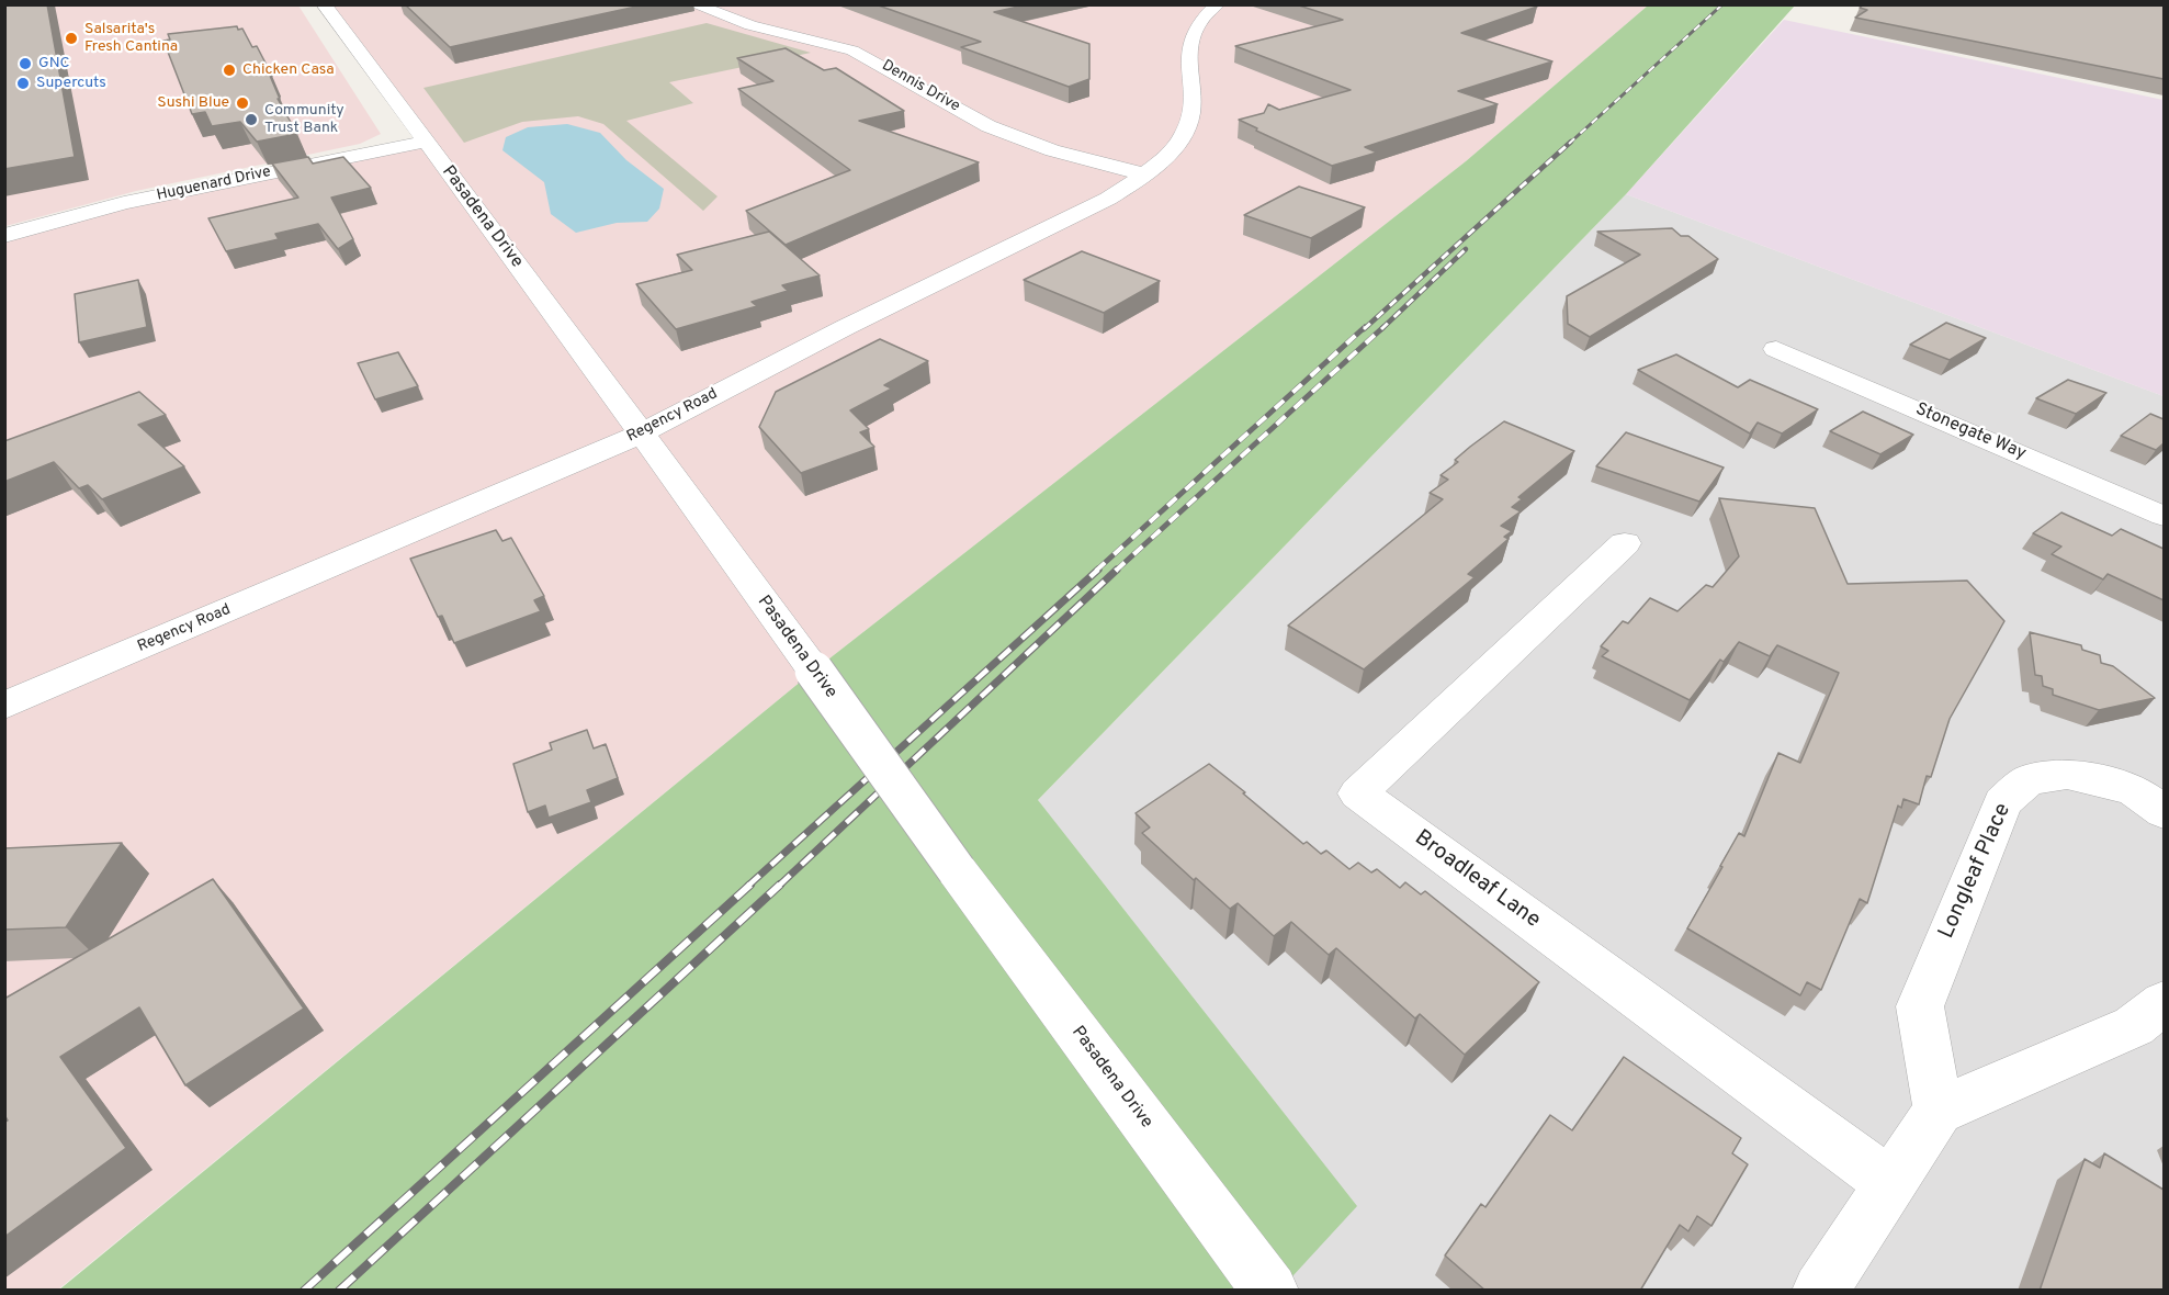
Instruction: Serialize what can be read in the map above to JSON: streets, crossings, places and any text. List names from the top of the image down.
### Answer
{
  "streets": {
    "street": [
      "Dennis Drive",
      "Huguenard Drive",
      "Pasadena Drive",
      "Regency Road",
      "Stonegate Way",
      "Longleaf Place",
      "Broadleaf Lane"
    ]
  },
  "crossings": [
    ["Dennis Drive", "Regency Road"],
    ["Huguenard Drive", "Pasadena Drive"],
    ["Pasadena Drive", "Regency Road"]
  ],
  "places": [
    "Salsarita's Fresh Cantina",
    "GNC",
    "Chicken Casa",
    "Supercuts",
    "Sushi Blue",
    "Community Trust Bank"
  ]
}
